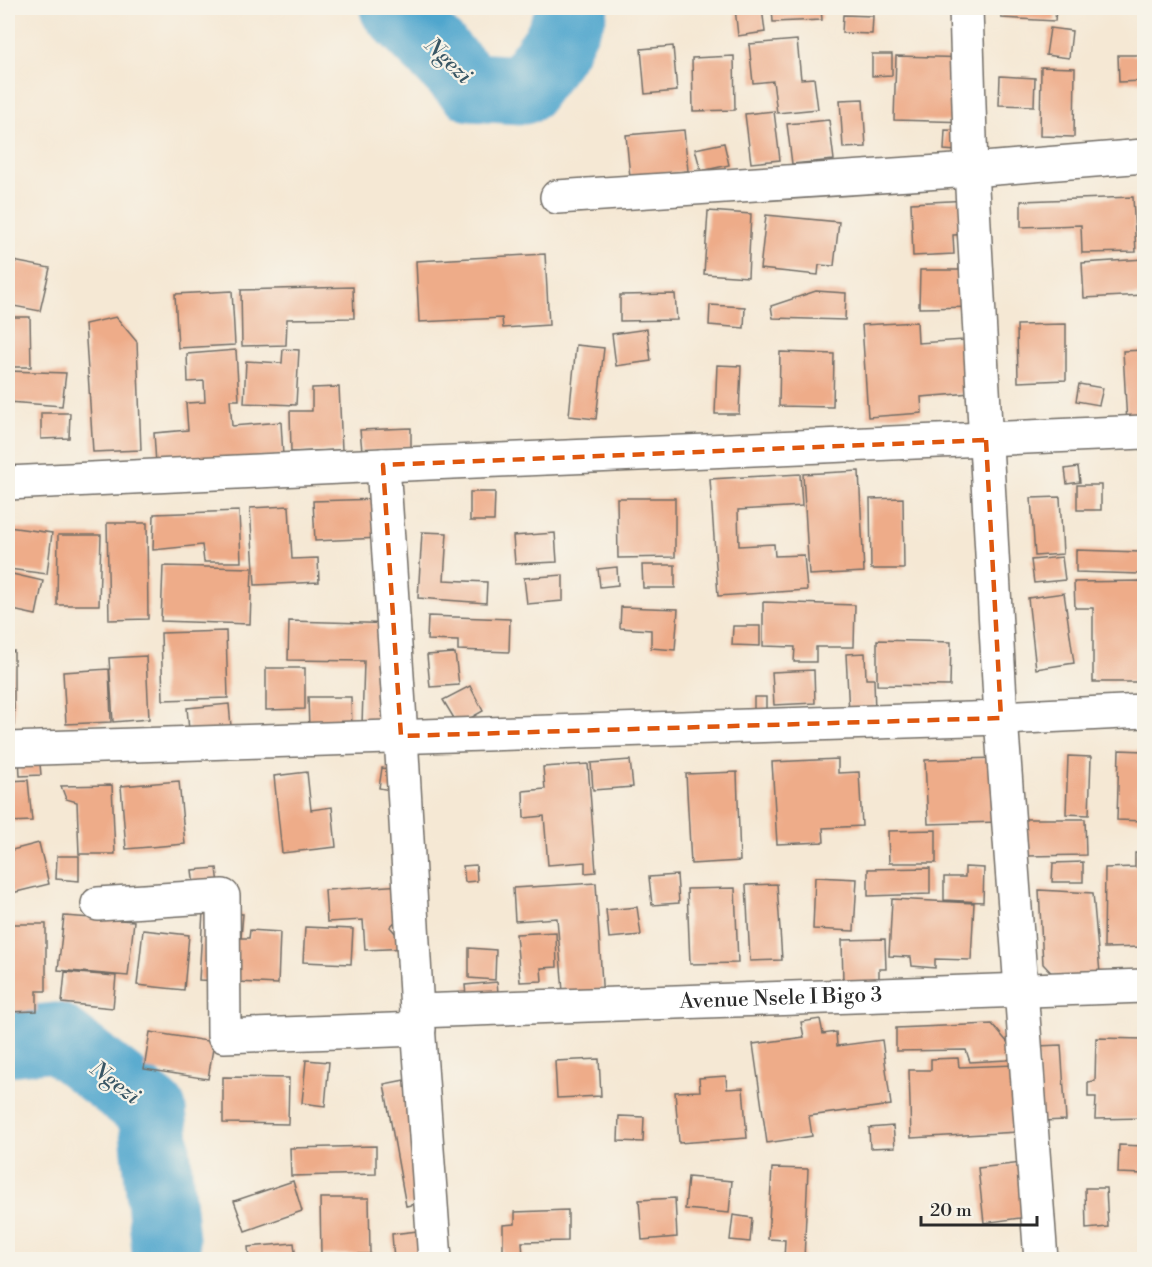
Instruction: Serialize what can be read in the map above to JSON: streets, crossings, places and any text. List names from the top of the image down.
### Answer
{
  "streets": {
    "street": ["Avenue Nsele I Bigo 3"]
  },
  "water": ["Ngezi"],
  "scale_bar": "20 m"
}
